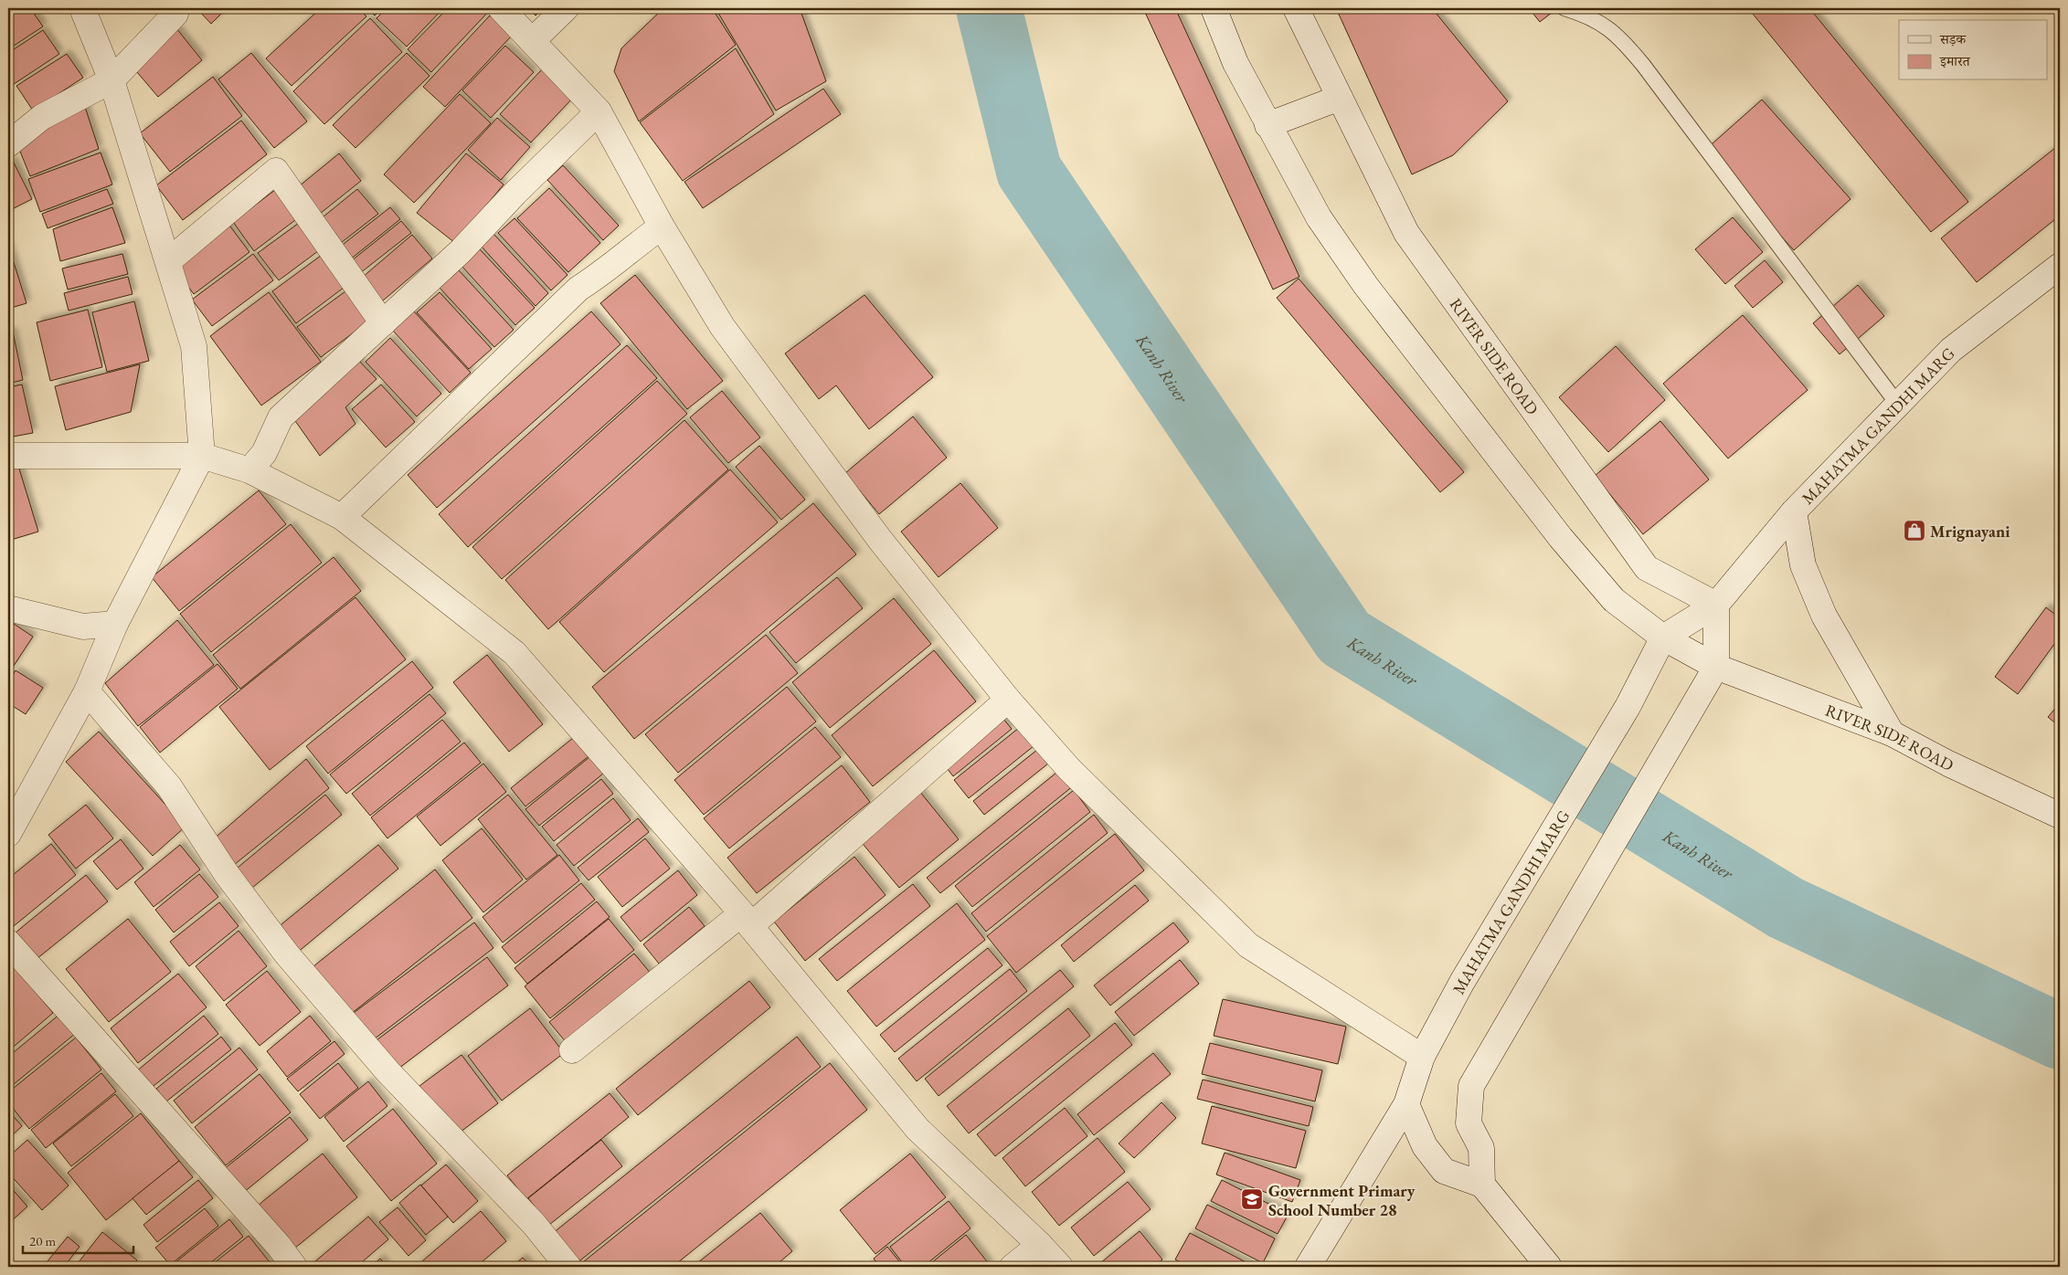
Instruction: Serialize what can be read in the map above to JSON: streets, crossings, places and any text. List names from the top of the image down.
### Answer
{
  "streets": {
    "street": ["RIVER SIDE ROAD", "MAHATMA GANDHI MARG"]
  },
  "crossings": [
    ["RIVER SIDE ROAD", "MAHATMA GANDHI MARG"]
  ],
  "water": ["Kanh River"],
  "places": {
    "shop": ["Mrignayani"],
    "school or university": ["Government Primary School Number 28"]
  },
  "legend": ["सड़क", "इमारत"],
  "scale_bar": "20 m"
}
